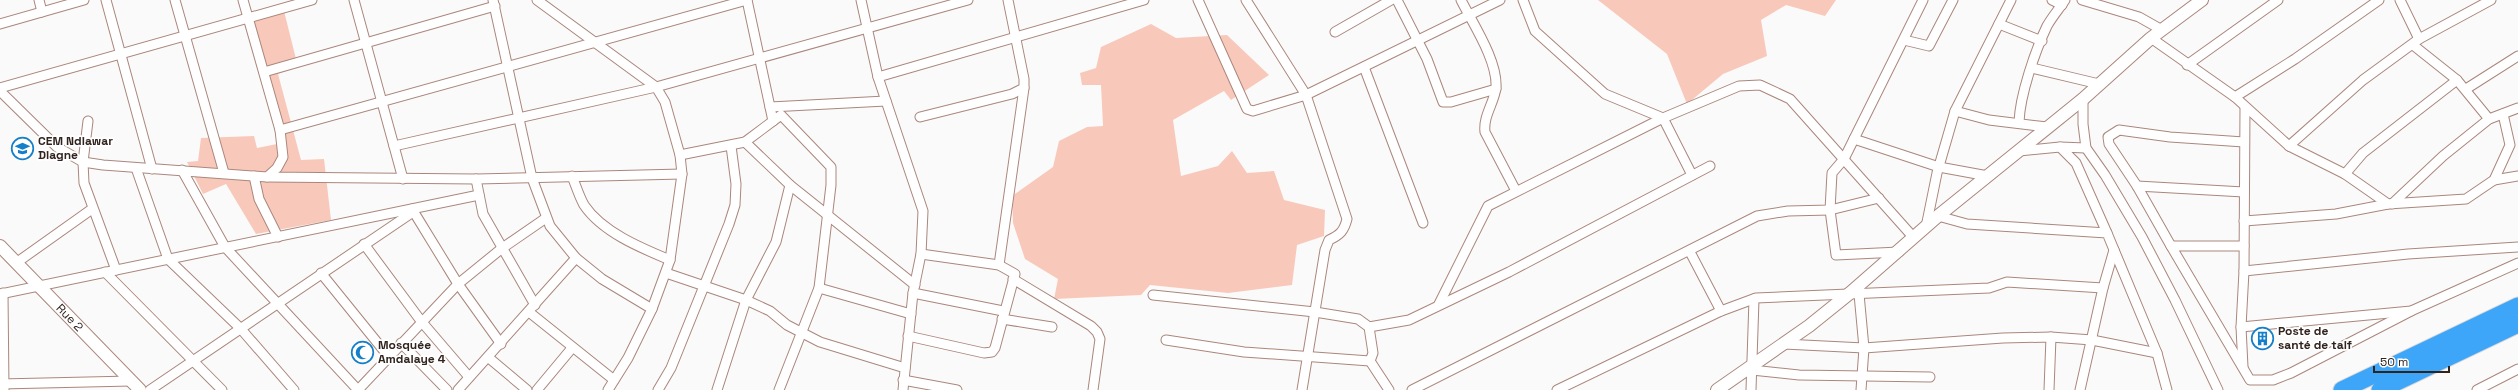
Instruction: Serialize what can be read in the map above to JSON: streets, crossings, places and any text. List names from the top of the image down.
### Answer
{
  "streets": {
    "street": ["Rue 2"]
  },
  "places": {
    "school or university": ["CEM Ndiawar Diagne"],
    "building": ["Poste de santé de taif"],
    "mosque": ["Mosquée Amdalaye 4"]
  },
  "scale_bar": "50 m"
}
